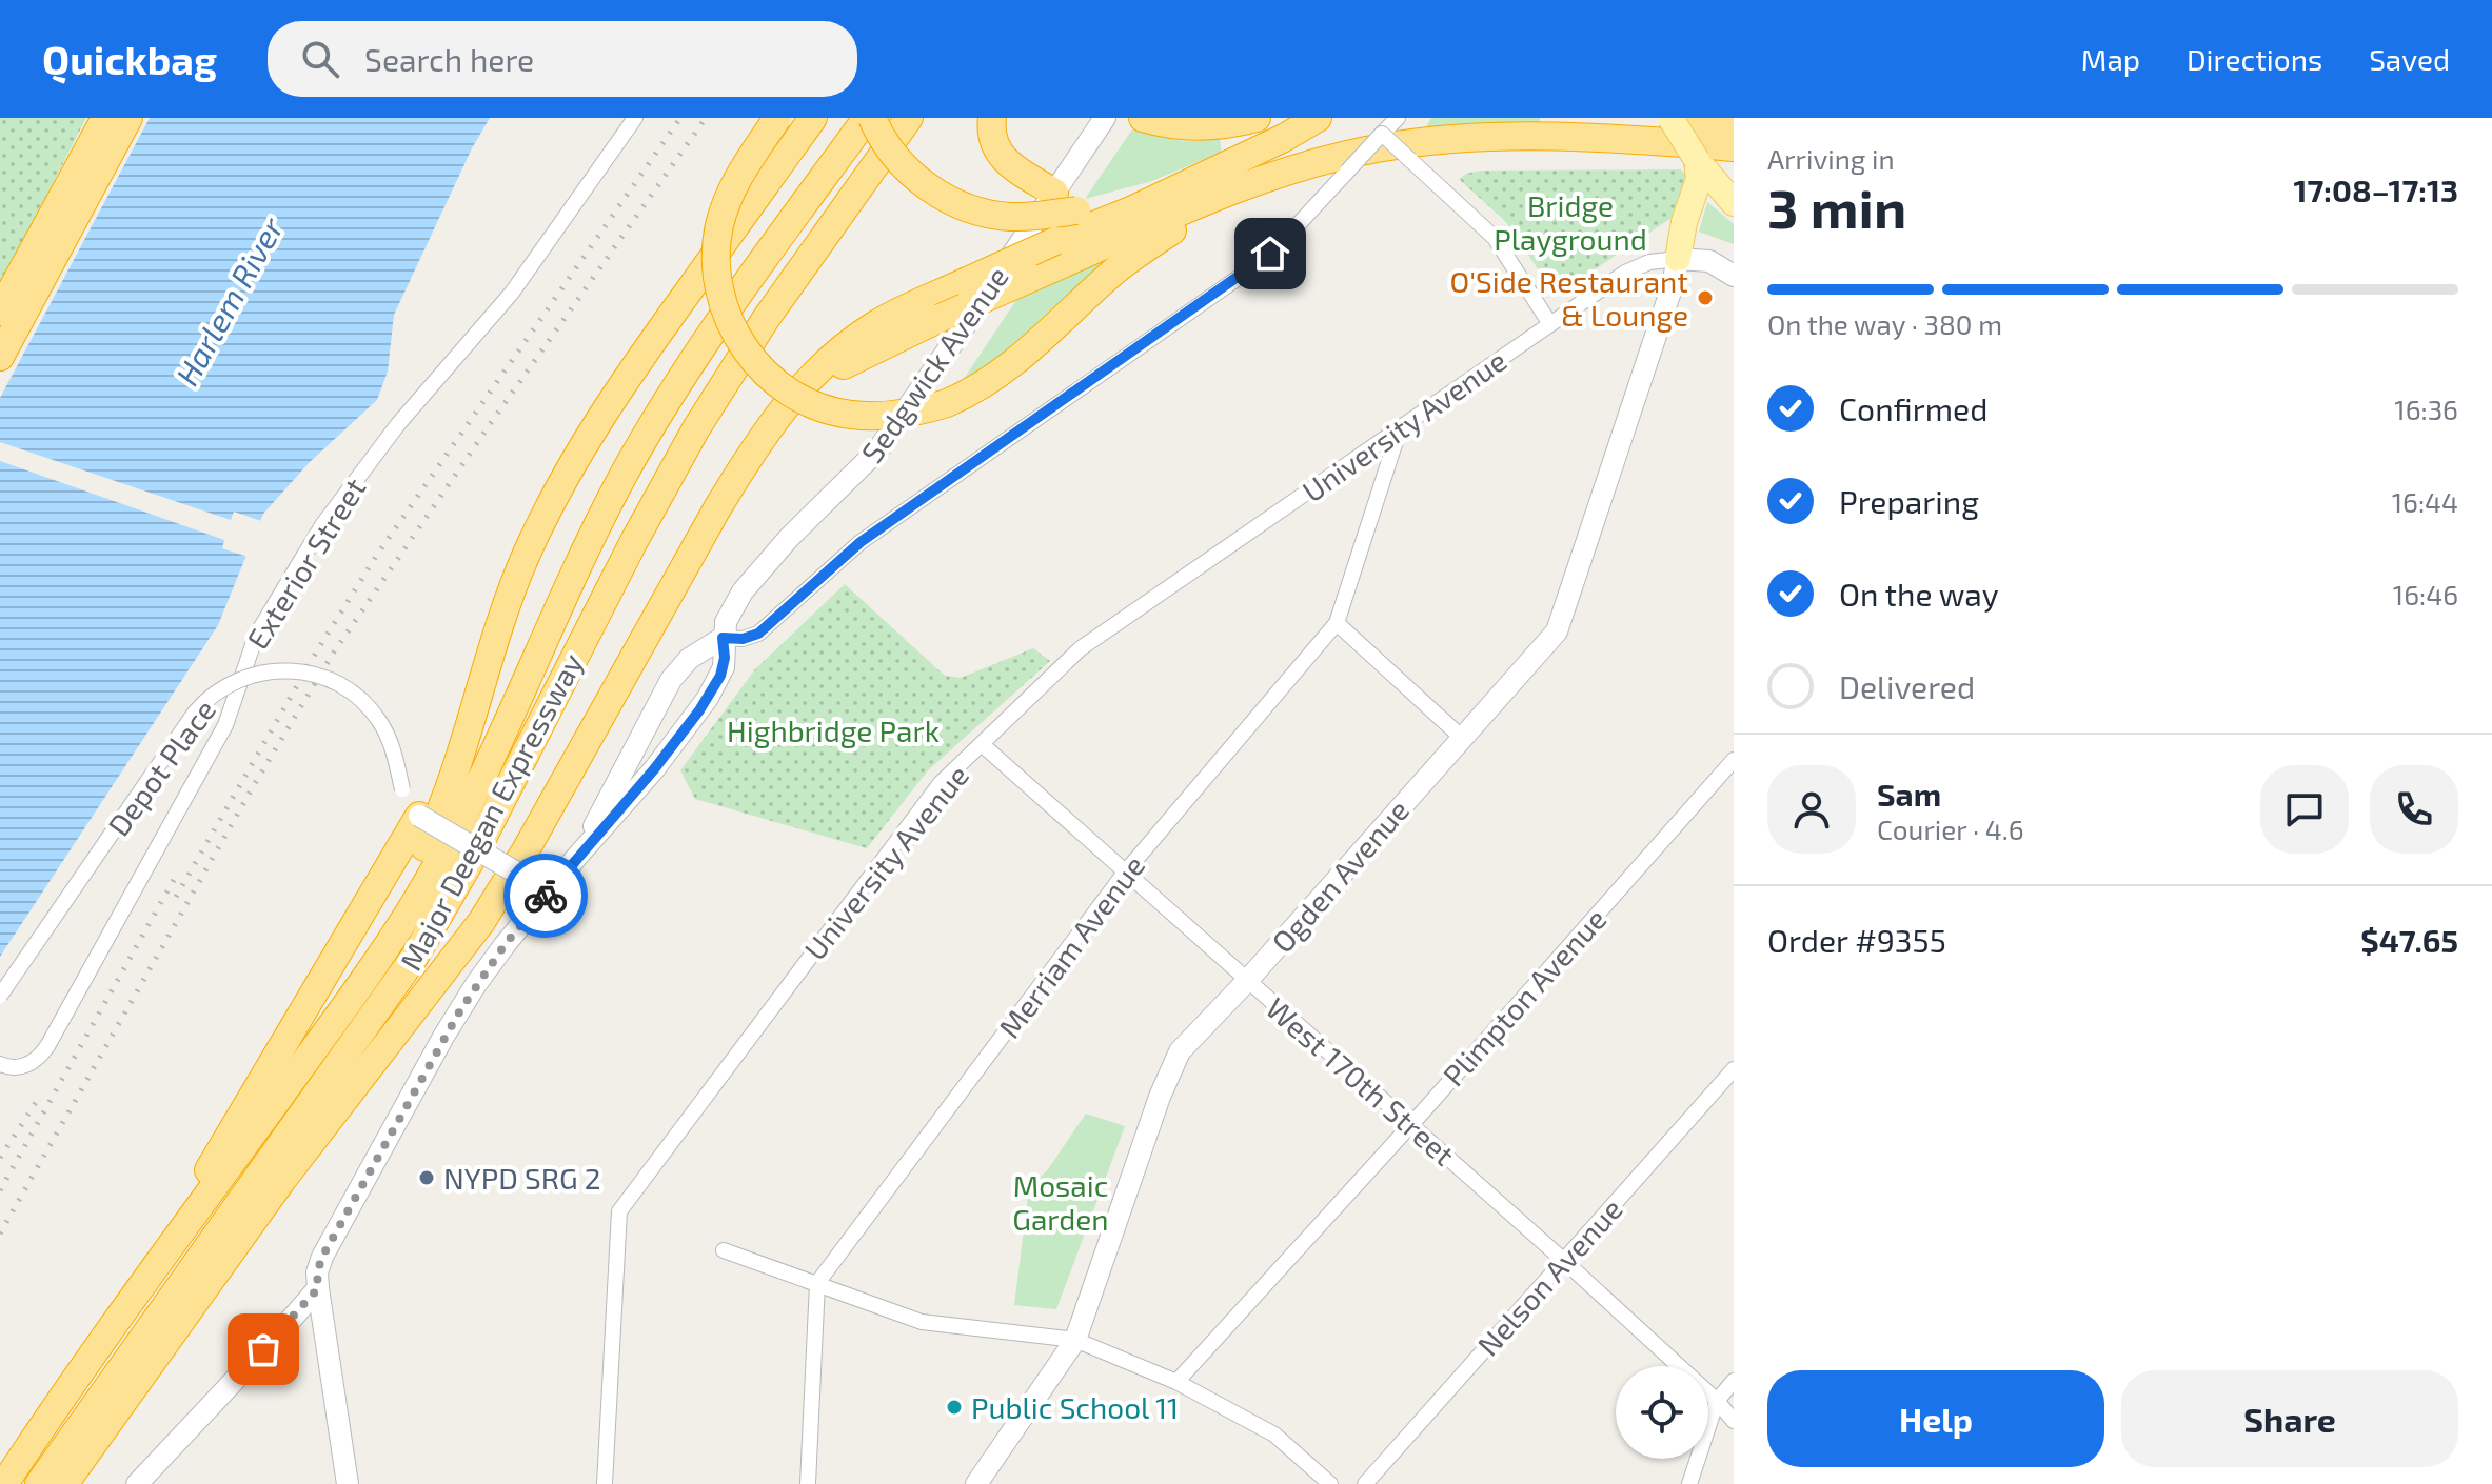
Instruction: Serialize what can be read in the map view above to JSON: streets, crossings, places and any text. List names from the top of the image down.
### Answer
{
  "streets": {
    "highway": ["Major Deegan Expressway"],
    "main road": ["Sedgwick Avenue", "University Avenue", "Ogden Avenue"],
    "street": [
      "Exterior Street",
      "Depot Place",
      "Merriam Avenue",
      "Plimpton Avenue",
      "West 170th Street",
      "Nelson Avenue"
    ]
  },
  "crossings": [
    ["University Avenue", "Ogden Avenue"],
    ["University Avenue", "Merriam Avenue"],
    ["University Avenue", "West 170th Street"],
    ["Ogden Avenue", "West 170th Street"],
    ["Merriam Avenue", "West 170th Street"],
    ["Plimpton Avenue", "West 170th Street"],
    ["West 170th Street", "Nelson Avenue"]
  ],
  "water": ["Harlem River"],
  "parks": ["Bridge Playground", "Highbridge Park", "Mosaic Garden"],
  "places": ["O'Side Restaurant & Lounge", "NYPD SRG 2", "Public School 11"],
  "page": {
    "header": "Quickbag",
    "search": "Search here",
    "nav": ["Map", "Directions", "Saved"],
    "heading": ["3 min", "Arriving in", "17:08–17:13"],
    "panel": [
      "Sam",
      "Courier · 4.6",
      "Order #9355",
      "$47.65"
    ],
    "bar": "On the way · 380 m",
    "list": [
      ["Confirmed", "16:36"],
      ["Preparing", "16:44"],
      ["On the way", "16:46"],
      "Delivered"
    ],
    "buttons": ["Help", "Share"]
  }
}
